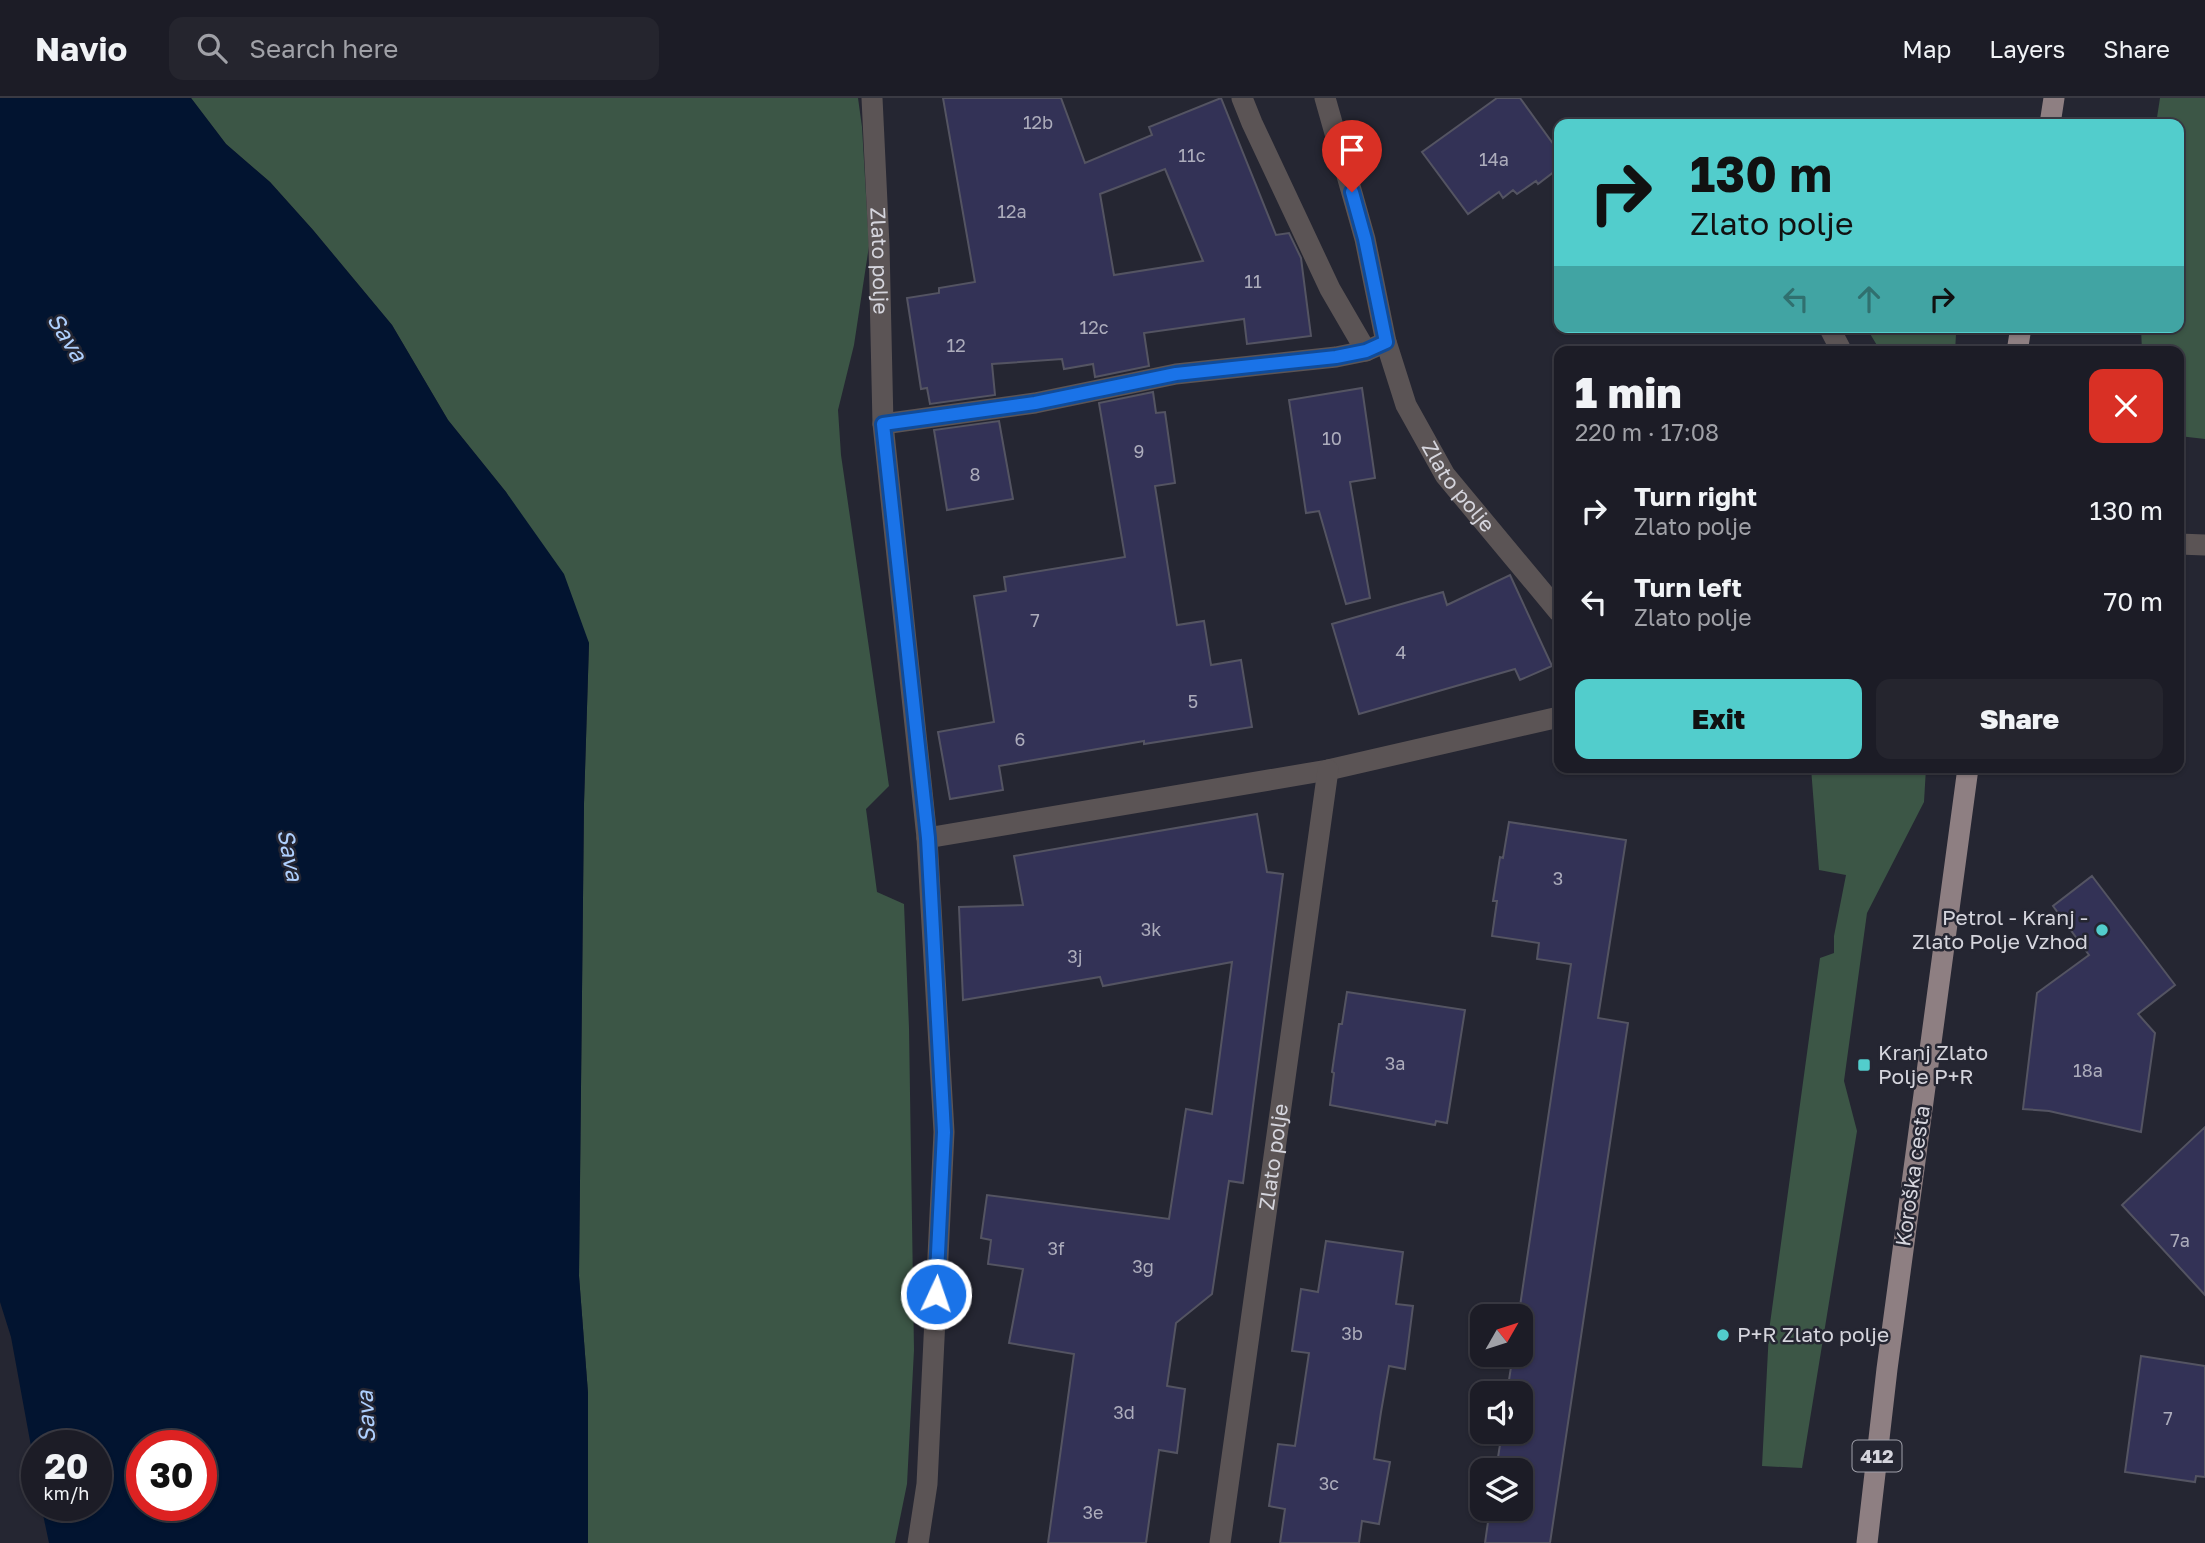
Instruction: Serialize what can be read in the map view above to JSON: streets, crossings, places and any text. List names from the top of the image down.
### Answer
{
  "streets": {
    "main road": ["Koroška cesta", "412"],
    "street": ["Zlato polje"]
  },
  "water": ["Sava"],
  "places": {
    "other": ["Petrol - Kranj - Zlato Polje Vzhod", "P+R Zlato polje"],
    "transit": ["Kranj Zlato Polje P+R"]
  },
  "house_numbers": [
    "12b",
    "11c",
    "14a",
    "12a",
    "11",
    "12c",
    "12",
    "10",
    "9",
    "8",
    "7",
    "4",
    "5",
    "6",
    "3",
    "3k",
    "3j",
    "3a",
    "18a",
    "7a",
    "3f",
    "3g",
    "3b",
    "3d",
    "7",
    "3c",
    "3e"
  ],
  "north": "top right",
  "page": {
    "header": "Navio",
    "search": "Search here",
    "nav": ["Map", "Layers", "Share"],
    "turn": ["130 m", "Zlato polje"],
    "heading": ["1 min", "220 m · 17:08"],
    "list": [
      {
        "name": "Turn right",
        "note": "Zlato polje",
        "value": "130 m"
      },
      {
        "name": "Turn left",
        "note": "Zlato polje",
        "value": "70 m"
      }
    ],
    "buttons": ["Exit", "Share"],
    "speed": "20 km/h",
    "limit": "30"
  }
}
